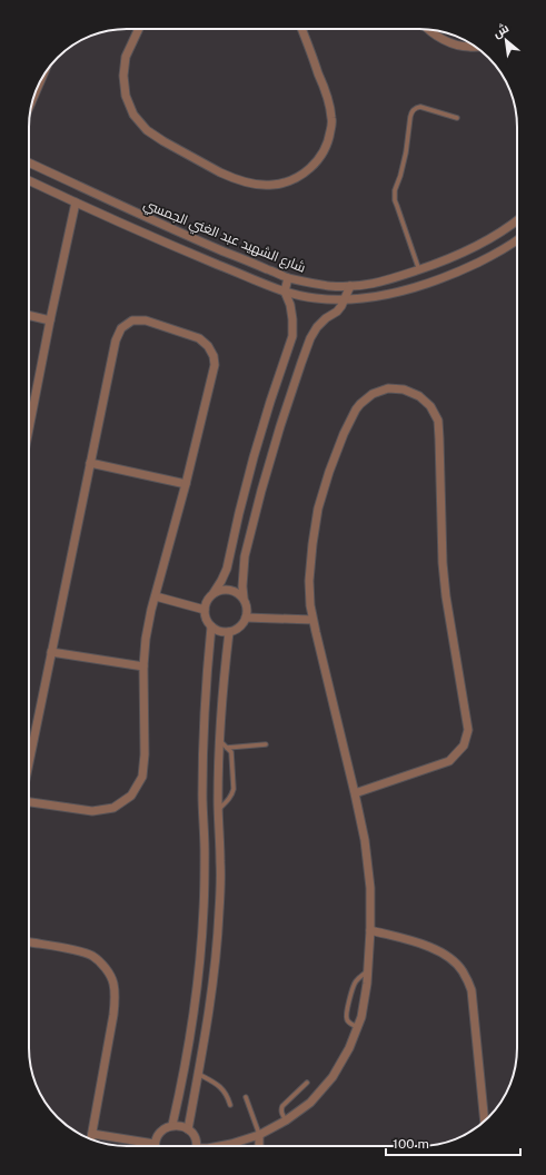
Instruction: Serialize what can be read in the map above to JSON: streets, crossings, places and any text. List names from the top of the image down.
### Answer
{
  "streets": {
    "street": ["شارع الشهيد عبد الغني الجمسي"]
  },
  "scale_bar": "100 m",
  "north": "top left"
}
